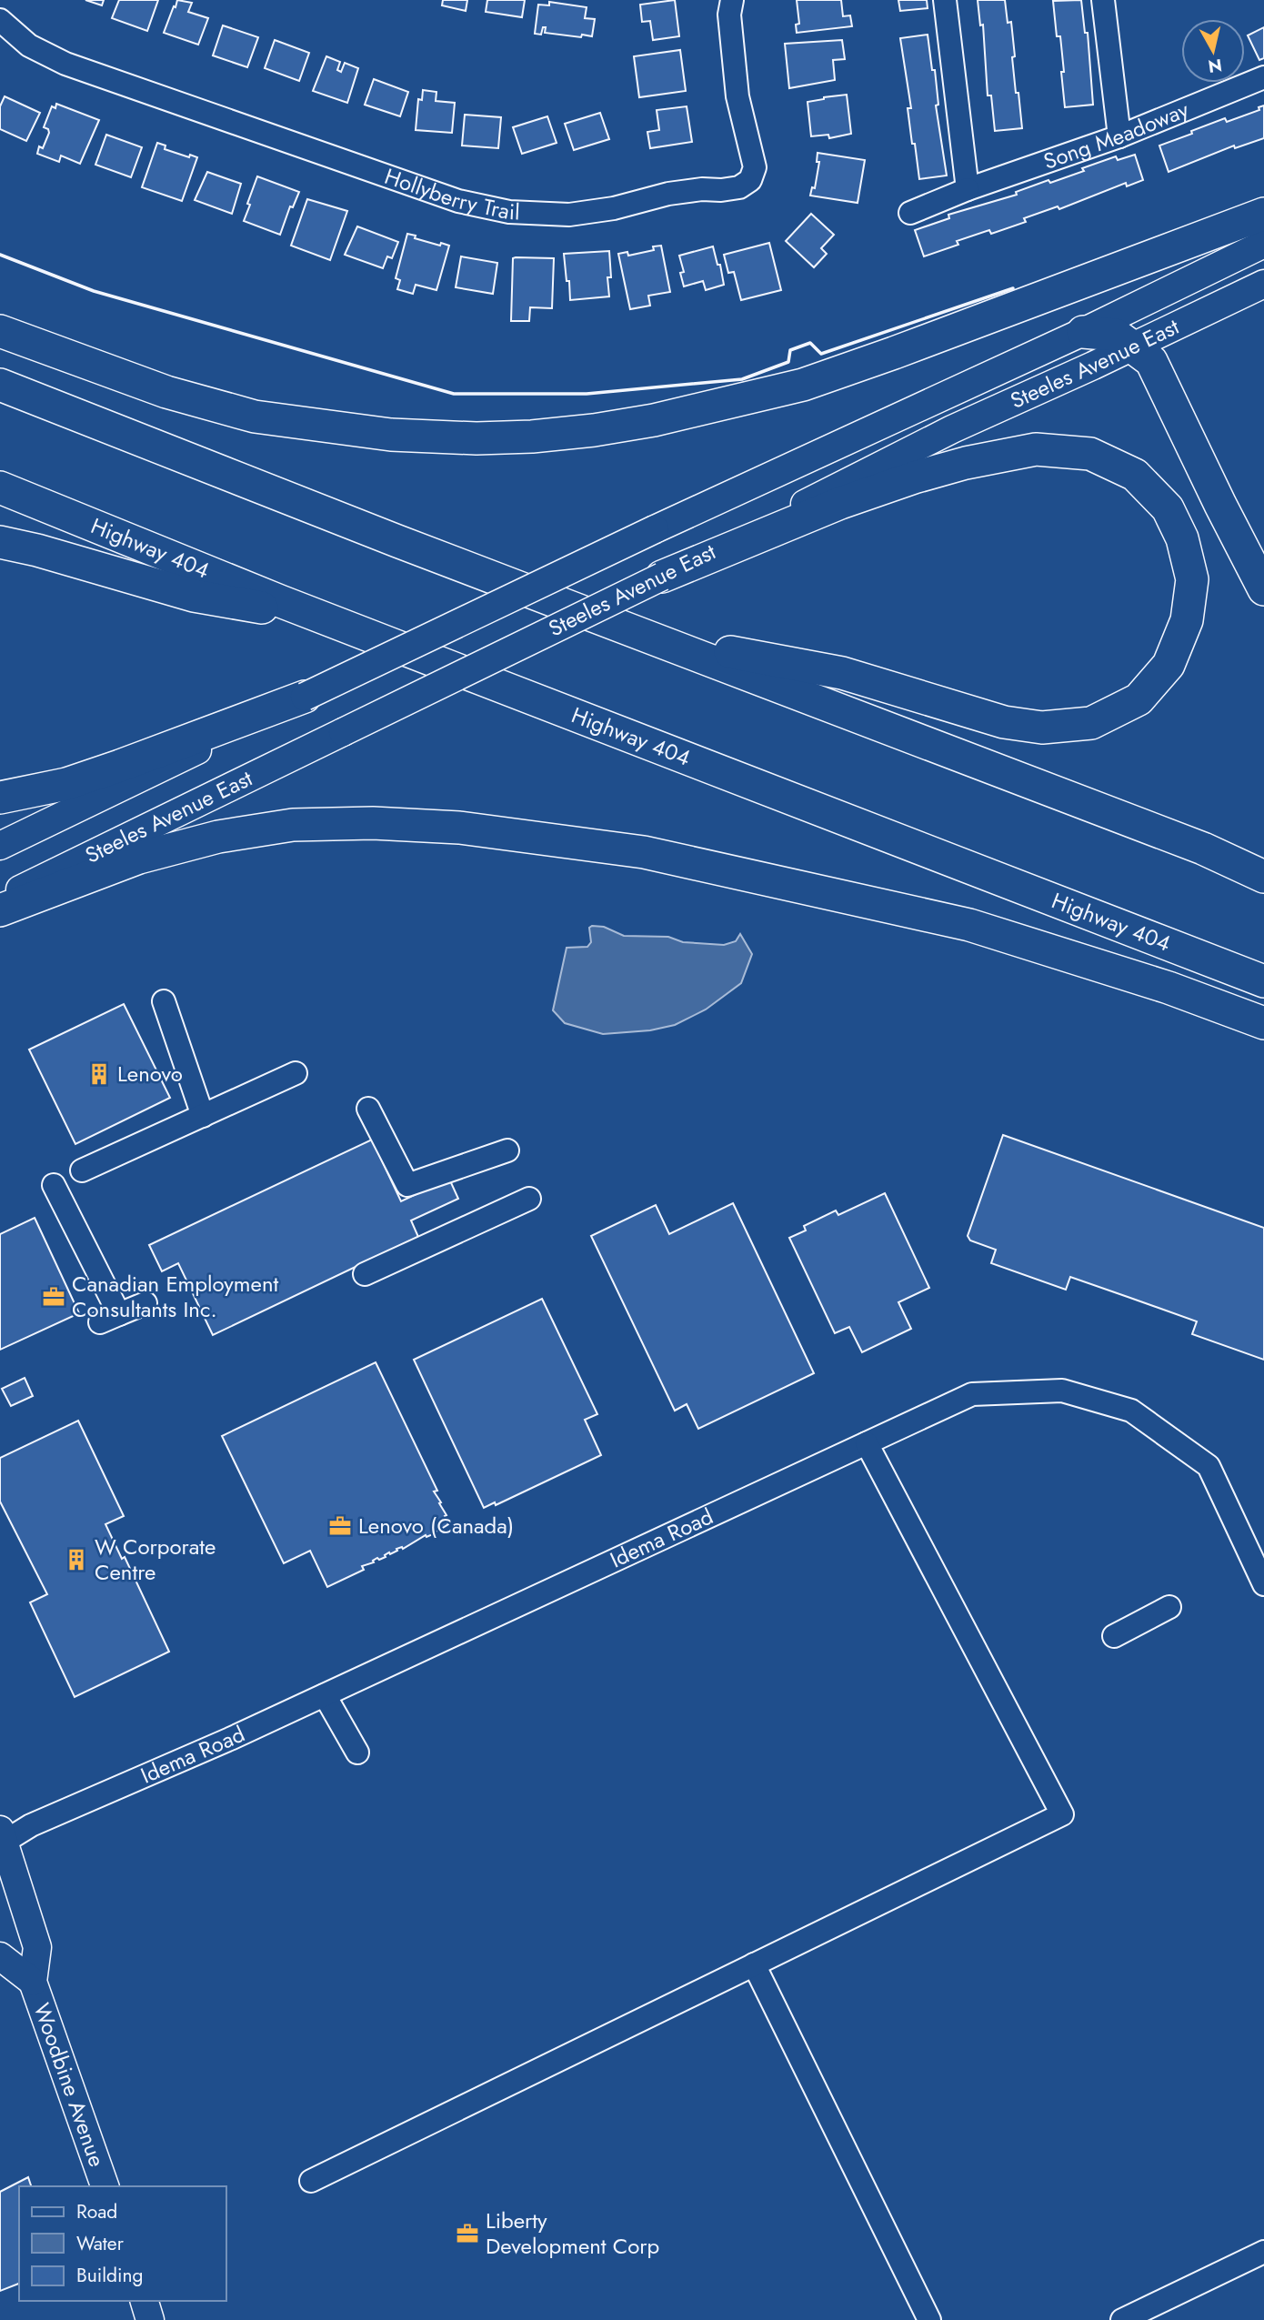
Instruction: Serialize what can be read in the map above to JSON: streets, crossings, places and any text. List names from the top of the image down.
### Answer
{
  "streets": {
    "highway": ["Highway 404"],
    "main road": ["Steeles Avenue East", "Woodbine Avenue"],
    "street": ["Song Meadoway", "Hollyberry Trail", "Idema Road"]
  },
  "crossings": [
    ["Idema Road", "Woodbine Avenue"]
  ],
  "places": {
    "building": ["Lenovo", "W Corporate Centre"],
    "office": ["Canadian Employment Consultants Inc.", "Lenovo (Canada)", "Liberty Development Corp"]
  },
  "legend": ["Road", "Water", "Building"],
  "north": "bottom"
}
